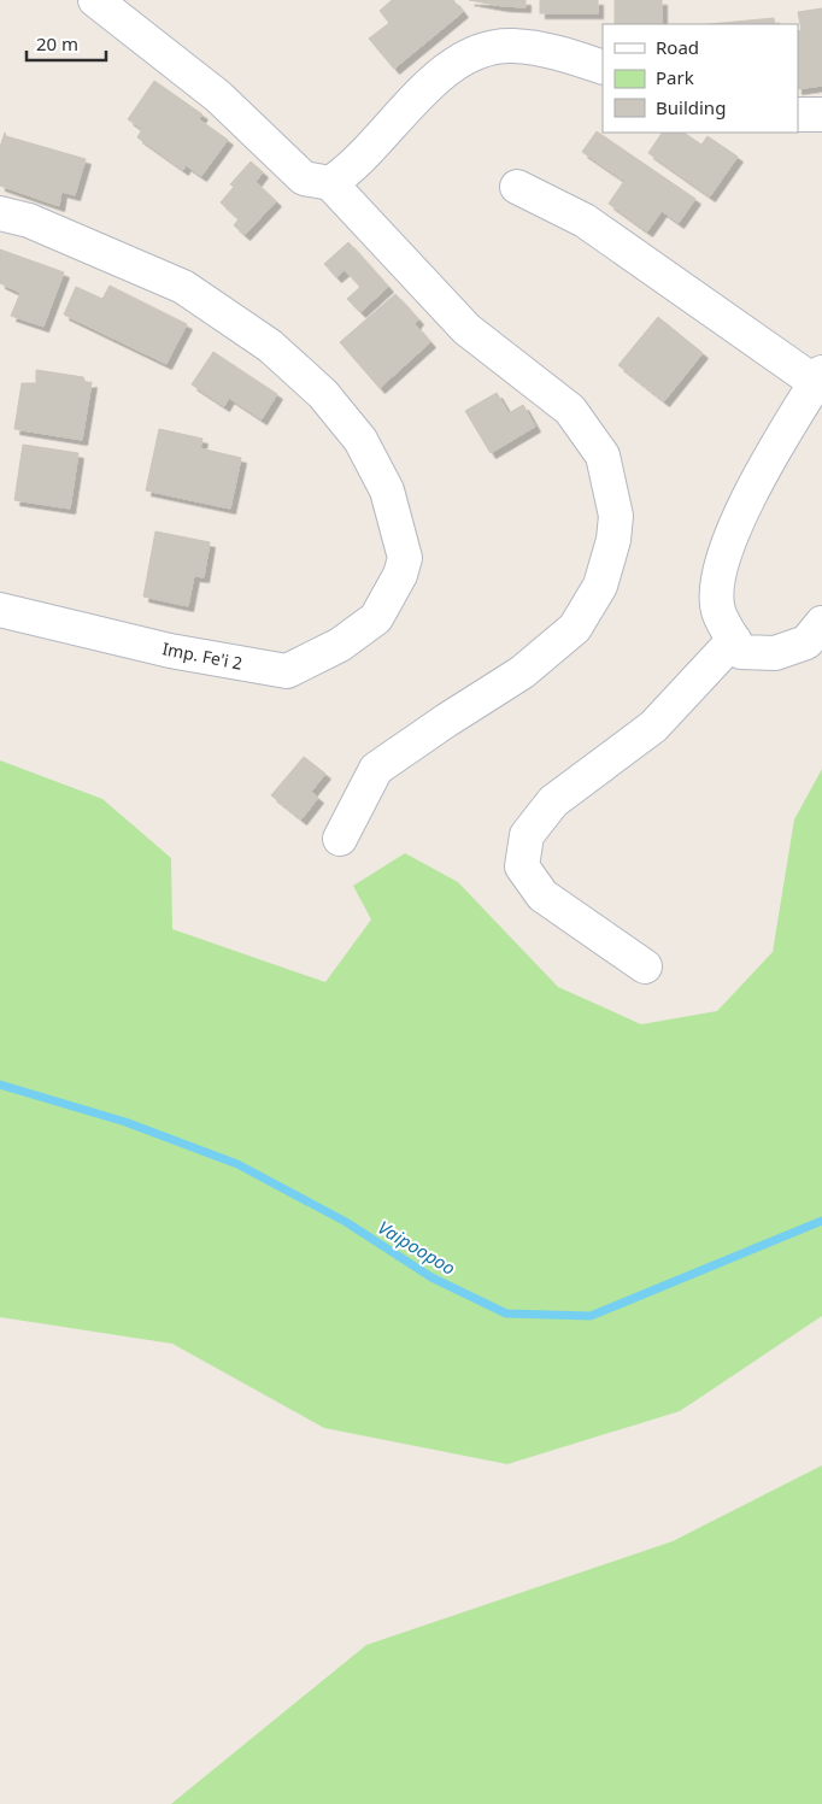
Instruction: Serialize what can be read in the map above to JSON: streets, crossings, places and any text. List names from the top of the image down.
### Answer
{
  "streets": {
    "street": ["Imp. Fe'i 2"]
  },
  "water": ["Vaipoopoo"],
  "legend": ["Road", "Park", "Building"],
  "scale_bar": "20 m"
}
